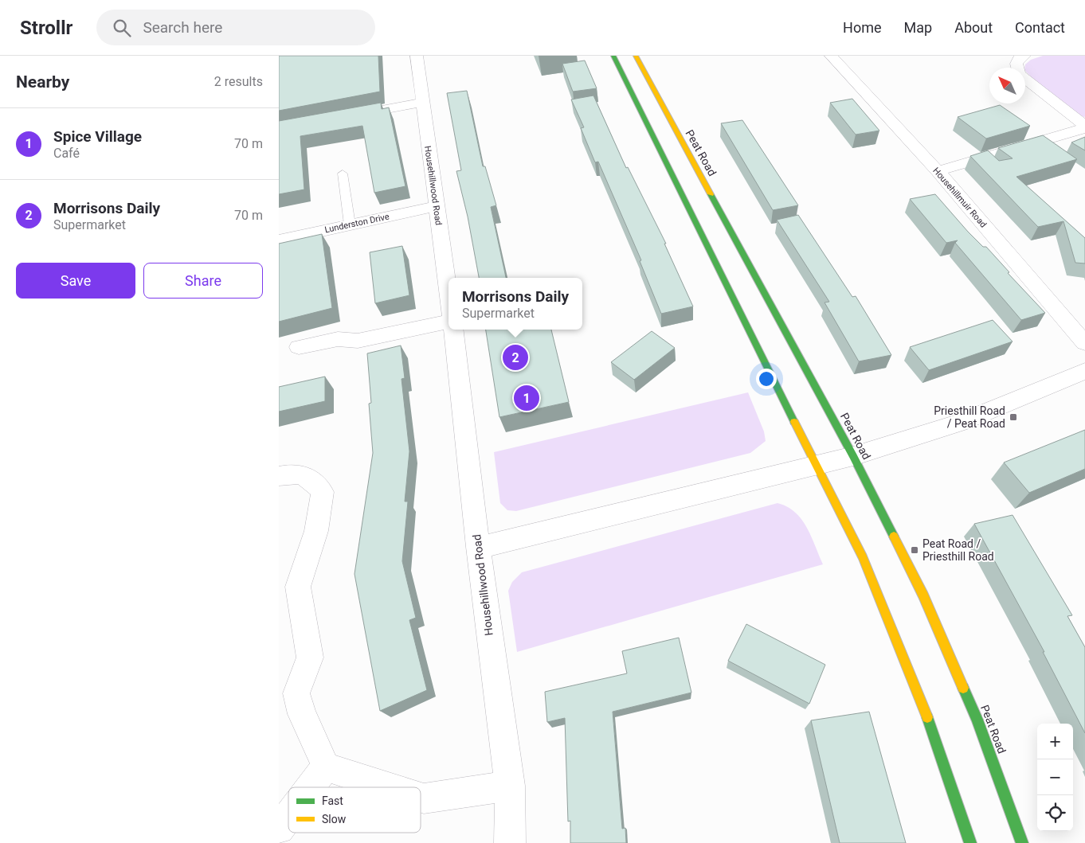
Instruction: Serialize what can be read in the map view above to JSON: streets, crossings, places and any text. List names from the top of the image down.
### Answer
{
  "streets": {
    "street": [
      "Peat Road",
      "Househillwood Road",
      "Househillmuir Road",
      "Lunderston Drive"
    ]
  },
  "crossings": [
    ["Househillwood Road", "Lunderston Drive"]
  ],
  "places": {
    "transit": ["Priesthill Road / Peat Road", "Peat Road / Priesthill Road"]
  },
  "legend": ["Fast", "Slow"],
  "north": "top left",
  "page": {
    "header": "Strollr",
    "search": "Search here",
    "nav": [
      "Home",
      "Map",
      "About",
      "Contact"
    ],
    "heading": ["Nearby", "2 results"],
    "list": [
      {
        "mark": "1",
        "name": "Spice Village",
        "note": "Café",
        "value": "70 m"
      },
      {
        "mark": "2",
        "name": "Morrisons Daily",
        "note": "Supermarket",
        "value": "70 m"
      }
    ],
    "buttons": ["Save", "Share"],
    "popup": ["Morrisons Daily", "Supermarket"],
    "pins": ["2", "1"],
    "map_buttons": ["+", "−"]
  }
}
